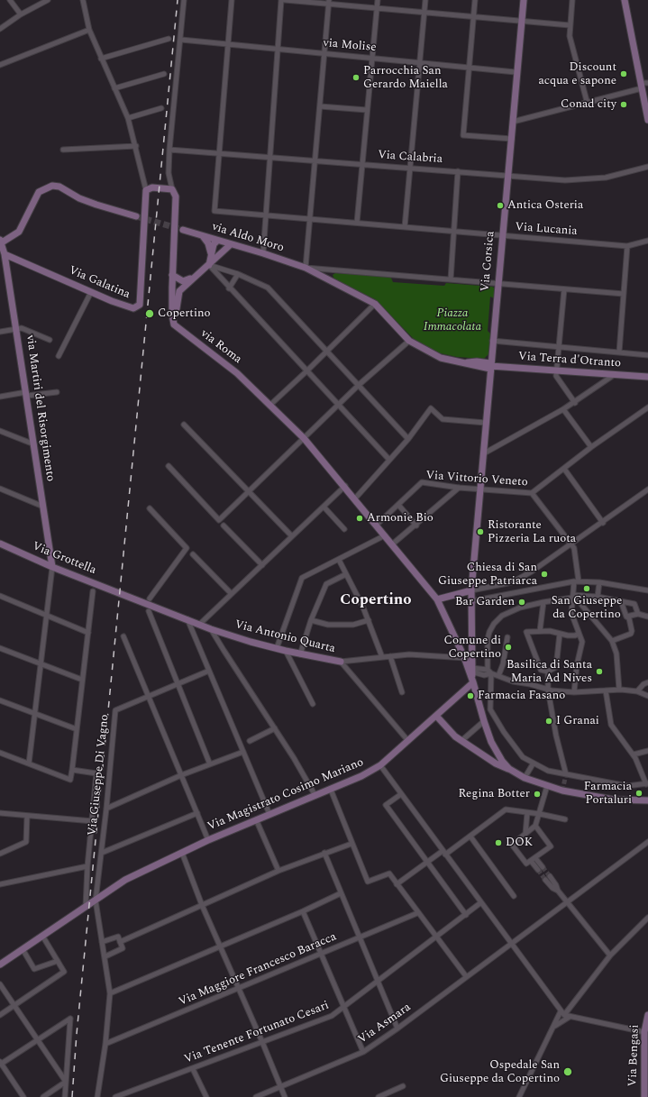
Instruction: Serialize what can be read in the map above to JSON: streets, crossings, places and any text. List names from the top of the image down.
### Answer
{
  "streets": {
    "street": [
      "via Molise",
      "Via Calabria",
      "Via Lucania",
      "via Aldo Moro",
      "Via Corsica",
      "Via Galatina",
      "via Roma",
      "Via Terra d'Otranto",
      "via Martiri del Risorgimento",
      "Via Vittorio Veneto",
      "Via Grottella",
      "Via Antonio Quarta",
      "Via Giuseppe Di Vagno",
      "Via Magistrato Cosimo Mariano",
      "Via Maggiore Francesco Baracca",
      "Via Asmara",
      "Via Tenente Fortunato Cesari",
      "Via Bengasi"
    ]
  },
  "crossings": [
    ["via Molise", "Via Corsica"],
    ["Via Calabria", "Via Corsica"],
    ["Via Lucania", "Via Corsica"],
    ["Via Corsica", "via Roma"],
    ["Via Corsica", "Via Terra d'Otranto"],
    ["Via Corsica", "Via Vittorio Veneto"],
    ["Via Corsica", "Via Magistrato Cosimo Mariano"],
    ["Via Galatina", "via Martiri del Risorgimento"],
    ["via Roma", "Via Vittorio Veneto"],
    ["via Roma", "Via Antonio Quarta"],
    ["via Martiri del Risorgimento", "Via Grottella"],
    ["Via Grottella", "Via Antonio Quarta"],
    ["Via Giuseppe Di Vagno", "Via Magistrato Cosimo Mariano"]
  ],
  "districts": ["Copertino"],
  "parks": ["Piazza Immacolata"],
  "places": [
    "Discount acqua e sapone",
    "Parrocchia San Gerardo Maiella",
    "Conad city",
    "Antica Osteria",
    "Copertino",
    "Armonie Bio",
    "Ristorante Pizzeria La ruota",
    "Chiesa di San Giuseppe Patriarca",
    "San Giuseppe da Copertino",
    "Bar Garden",
    "Comune di Copertino",
    "Basilica di Santa Maria Ad Nives",
    "Farmacia Fasano",
    "I Granai",
    "Farmacia Portaluri",
    "Regina Botter",
    "DOK",
    "Ospedale San Giuseppe da Copertino"
  ]
}
